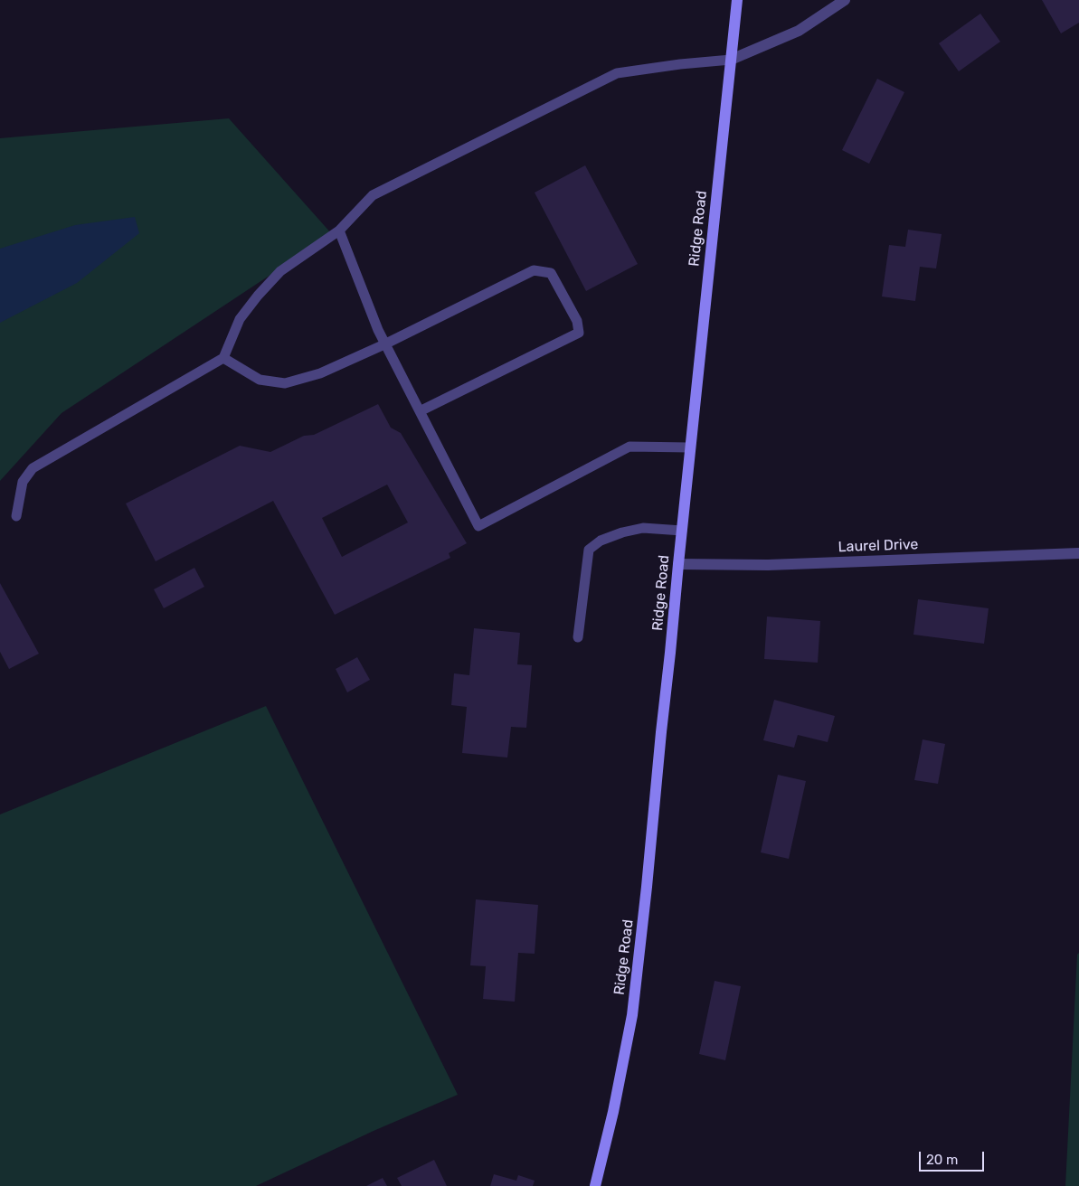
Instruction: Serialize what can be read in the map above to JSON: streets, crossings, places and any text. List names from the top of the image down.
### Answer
{
  "streets": {
    "street": ["Ridge Road", "Laurel Drive"]
  },
  "crossings": [
    ["Ridge Road", "Laurel Drive"]
  ],
  "scale_bar": "20 m"
}
